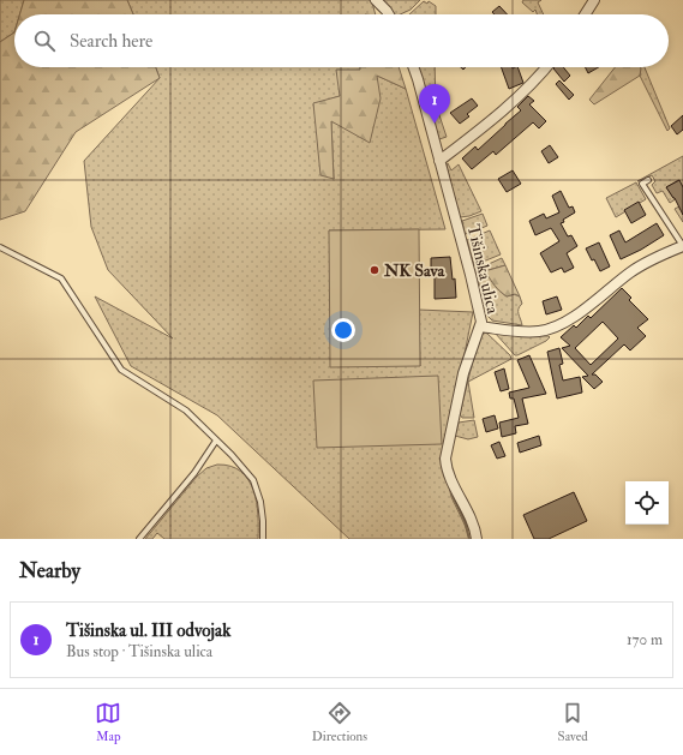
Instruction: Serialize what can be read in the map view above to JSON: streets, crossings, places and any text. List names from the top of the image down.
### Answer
{
  "streets": {
    "street": ["Tišinska ulica"]
  },
  "places": ["NK Sava"],
  "page": {
    "search": "Search here",
    "pins": "1",
    "heading": "Nearby",
    "list": [
      {
        "mark": "1",
        "name": "Tišinska ul. III odvojak",
        "note": "Bus stop · Tišinska ulica",
        "value": "170 m"
      }
    ],
    "nav": ["Map", "Directions", "Saved"]
  }
}
